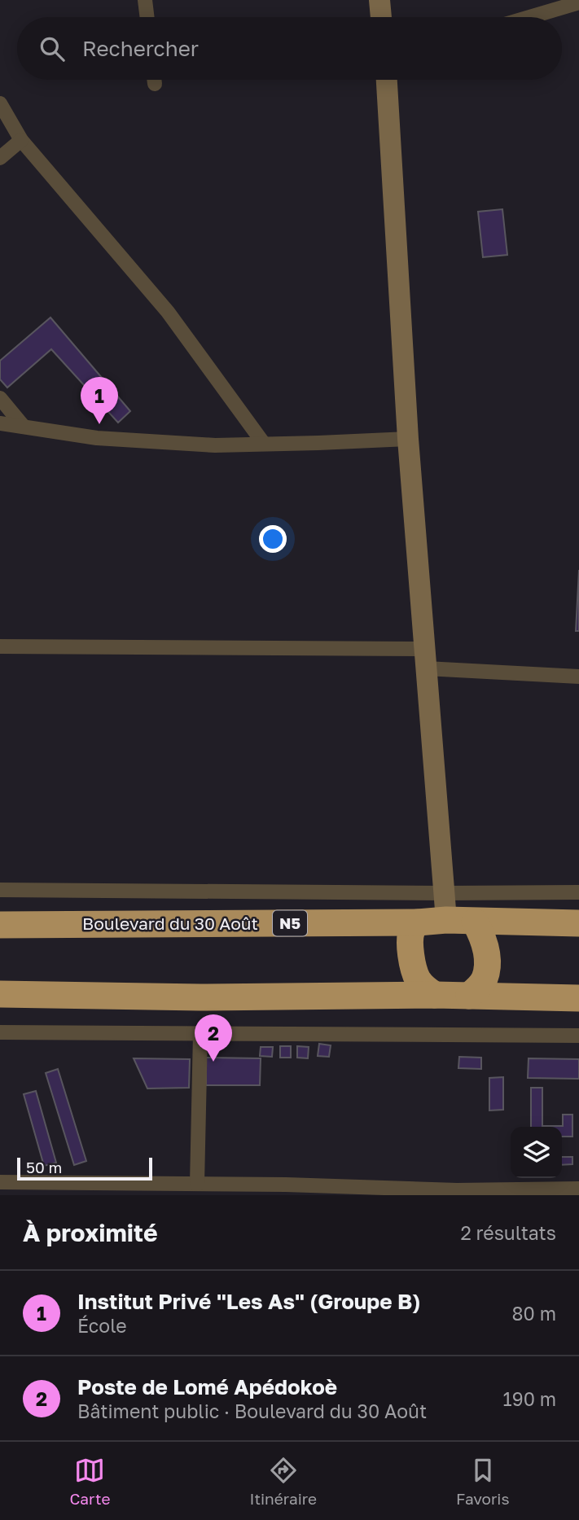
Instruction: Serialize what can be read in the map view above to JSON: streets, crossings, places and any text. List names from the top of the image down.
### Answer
{
  "streets": {
    "highway": ["N5", "Boulevard du 30 Août"]
  },
  "scale_bar": "50 m",
  "page": {
    "search": "Rechercher",
    "pins": ["1", "2"],
    "scale": "50 m",
    "heading": ["À proximité", "2 résultats"],
    "list": [
      {
        "mark": "1",
        "name": "Institut Privé \"Les As\" (Groupe B)",
        "note": "École",
        "value": "80 m"
      },
      {
        "mark": "2",
        "name": "Poste de Lomé Apédokoè",
        "note": "Bâtiment public · Boulevard du 30 Août",
        "value": "190 m"
      }
    ],
    "nav": ["Carte", "Itinéraire", "Favoris"]
  }
}
